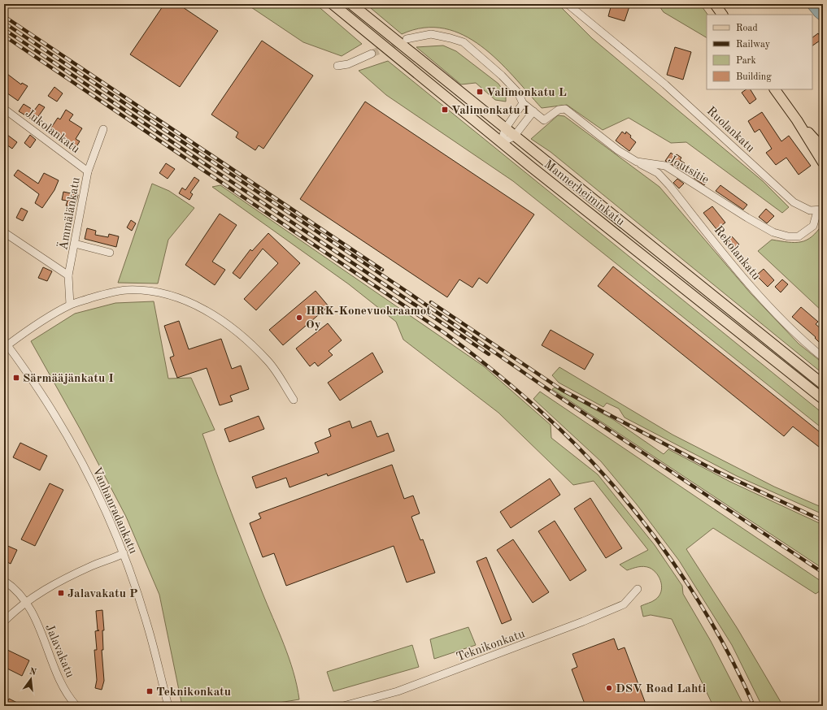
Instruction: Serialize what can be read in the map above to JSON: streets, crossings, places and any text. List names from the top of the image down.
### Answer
{
  "streets": {
    "main road": ["Mannerheiminkatu"],
    "street": [
      "Ruolankatu",
      "Jukolankatu",
      "Joutsitie",
      "Ämmälänkatu",
      "Rekolankatu",
      "Vanhanradankatu",
      "Teknikonkatu",
      "Jalavakatu"
    ]
  },
  "crossings": [
    ["Ruolankatu", "Joutsitie"],
    ["Jukolankatu", "Ämmälänkatu"],
    ["Joutsitie", "Rekolankatu"]
  ],
  "places": {
    "transit": [
      "Valimonkatu L",
      "Valimonkatu I",
      "Särmääjänkatu I",
      "Jalavakatu P",
      "Teknikonkatu"
    ],
    "other": ["HRK-Konevuokraamot Oy", "DSV Road Lahti"]
  },
  "legend": [
    "Road",
    "Railway",
    "Park",
    "Building"
  ],
  "north": "top"
}
